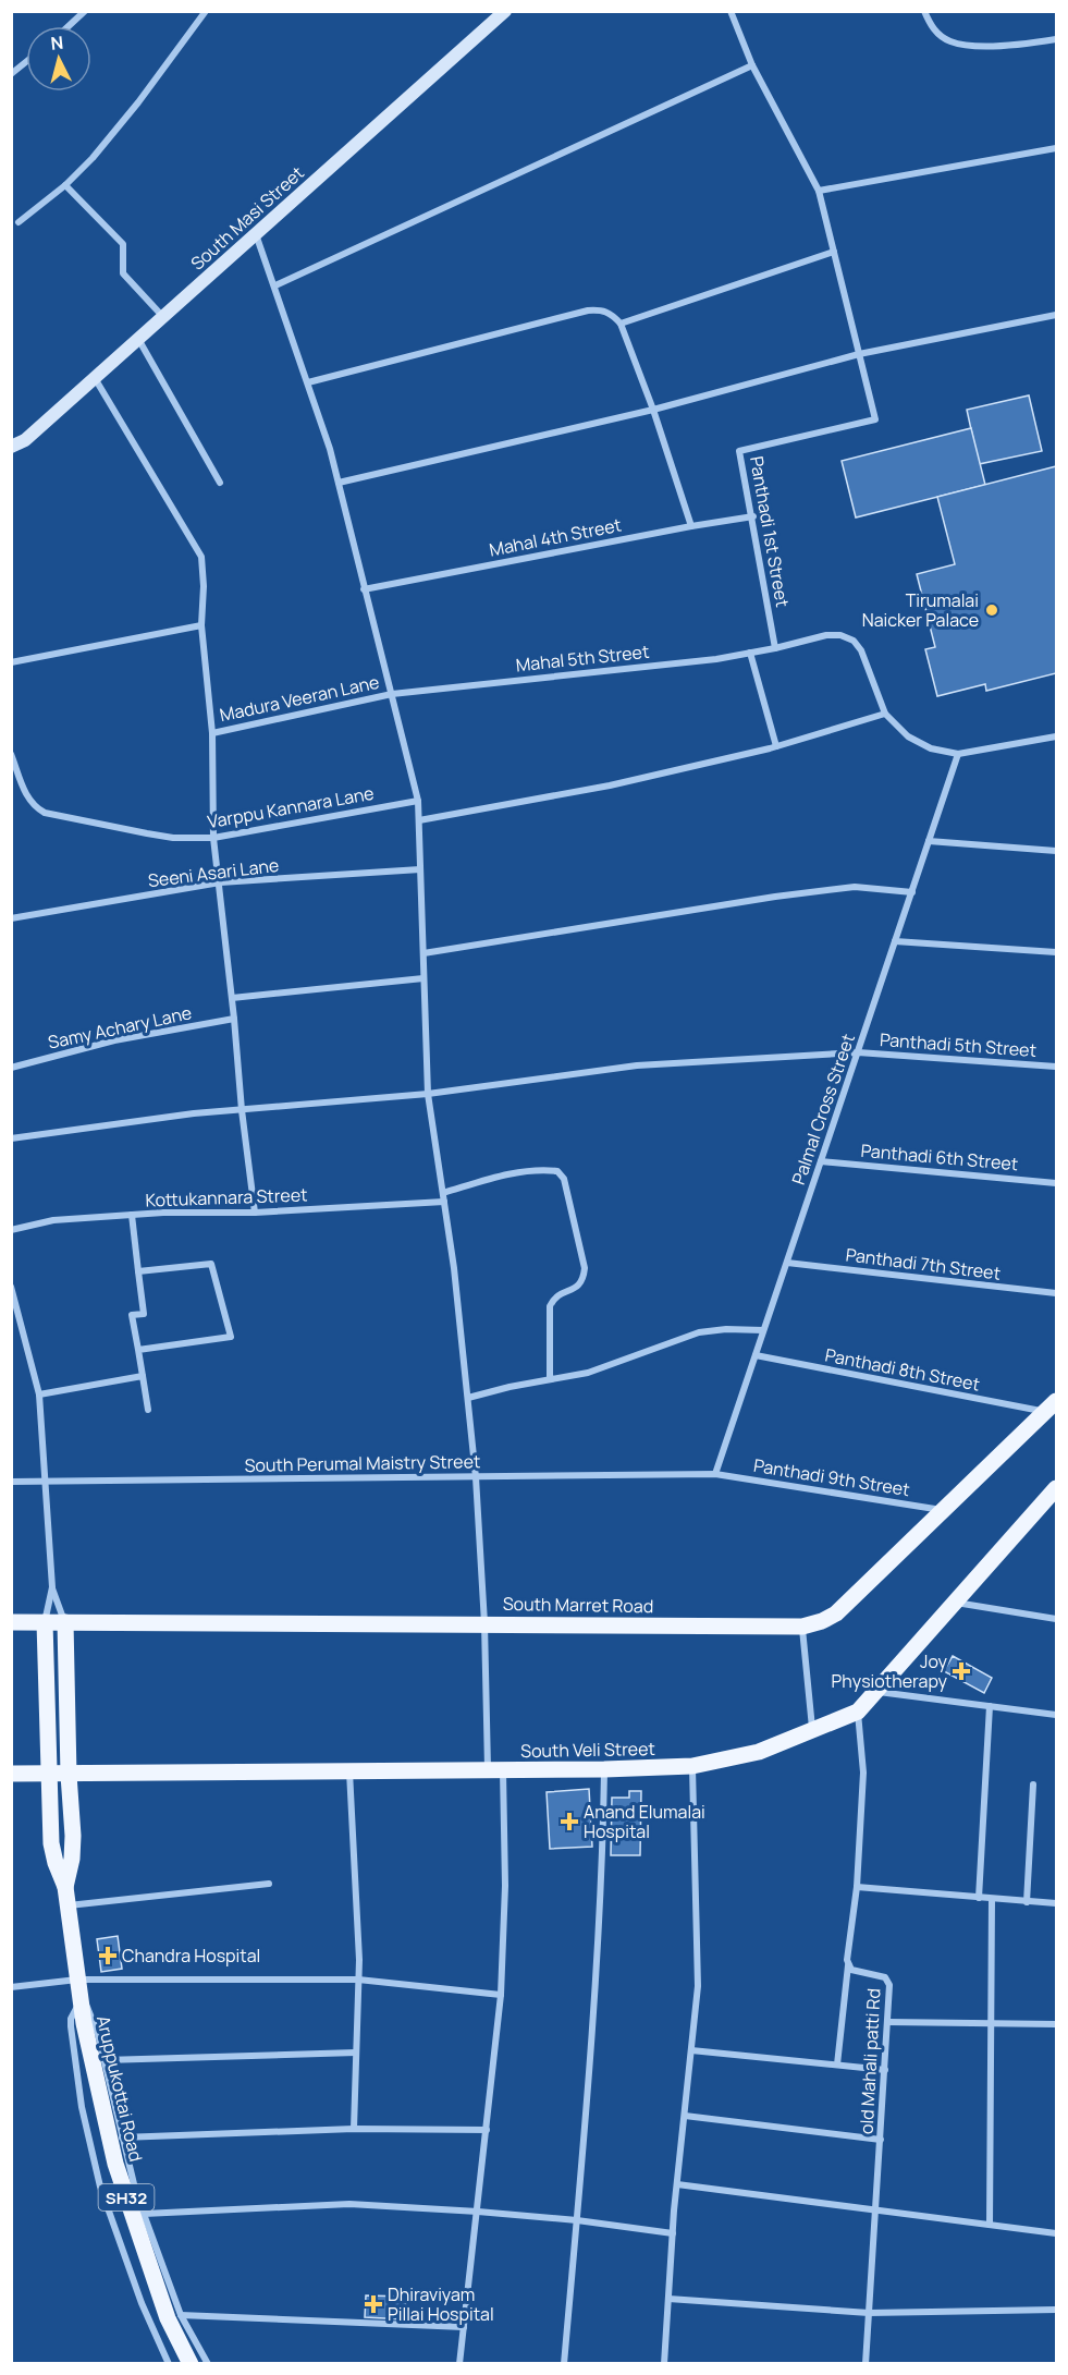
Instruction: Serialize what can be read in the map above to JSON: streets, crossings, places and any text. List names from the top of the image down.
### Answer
{
  "streets": {
    "main road": [
      "South Masi Street",
      "South Marret Road",
      "South Veli Street",
      "Aruppukottai Road",
      "SH32"
    ],
    "street": [
      "Panthadi 1st Street",
      "Mahal 4th Street",
      "Mahal 5th Street",
      "Madura Veeran Lane",
      "Varppu Kannara Lane",
      "Seeni Asari Lane",
      "Samy Achary Lane",
      "Panthadi 5th Street",
      "Palmal Cross Street",
      "Panthadi 6th Street",
      "Kottukannara Street",
      "Panthadi 7th Street",
      "Panthadi 8th Street",
      "South Perumal Maistry Street",
      "Panthadi 9th Street",
      "old Mahali patti Rd"
    ]
  },
  "crossings": [
    ["Panthadi 1st Street", "Mahal 4th Street"],
    ["Panthadi 1st Street", "Mahal 5th Street"],
    ["Mahal 5th Street", "Madura Veeran Lane"],
    ["Panthadi 5th Street", "Palmal Cross Street"],
    ["Palmal Cross Street", "Panthadi 6th Street"],
    ["Palmal Cross Street", "Panthadi 7th Street"],
    ["Palmal Cross Street", "Panthadi 8th Street"],
    ["Palmal Cross Street", "South Perumal Maistry Street"],
    ["Palmal Cross Street", "Panthadi 9th Street"],
    ["Panthadi 8th Street", "South Marret Road"],
    ["South Perumal Maistry Street", "Panthadi 9th Street"],
    ["Panthadi 9th Street", "South Marret Road"],
    ["South Marret Road", "Aruppukottai Road"],
    ["South Veli Street", "Aruppukottai Road"]
  ],
  "places": {
    "other": ["Tirumalai Naicker Palace"],
    "health": [
      "Joy Physiotherapy",
      "Anand Elumalai Hospital",
      "Chandra Hospital",
      "Dhiraviyam Pillai Hospital"
    ]
  },
  "north": "top"
}
